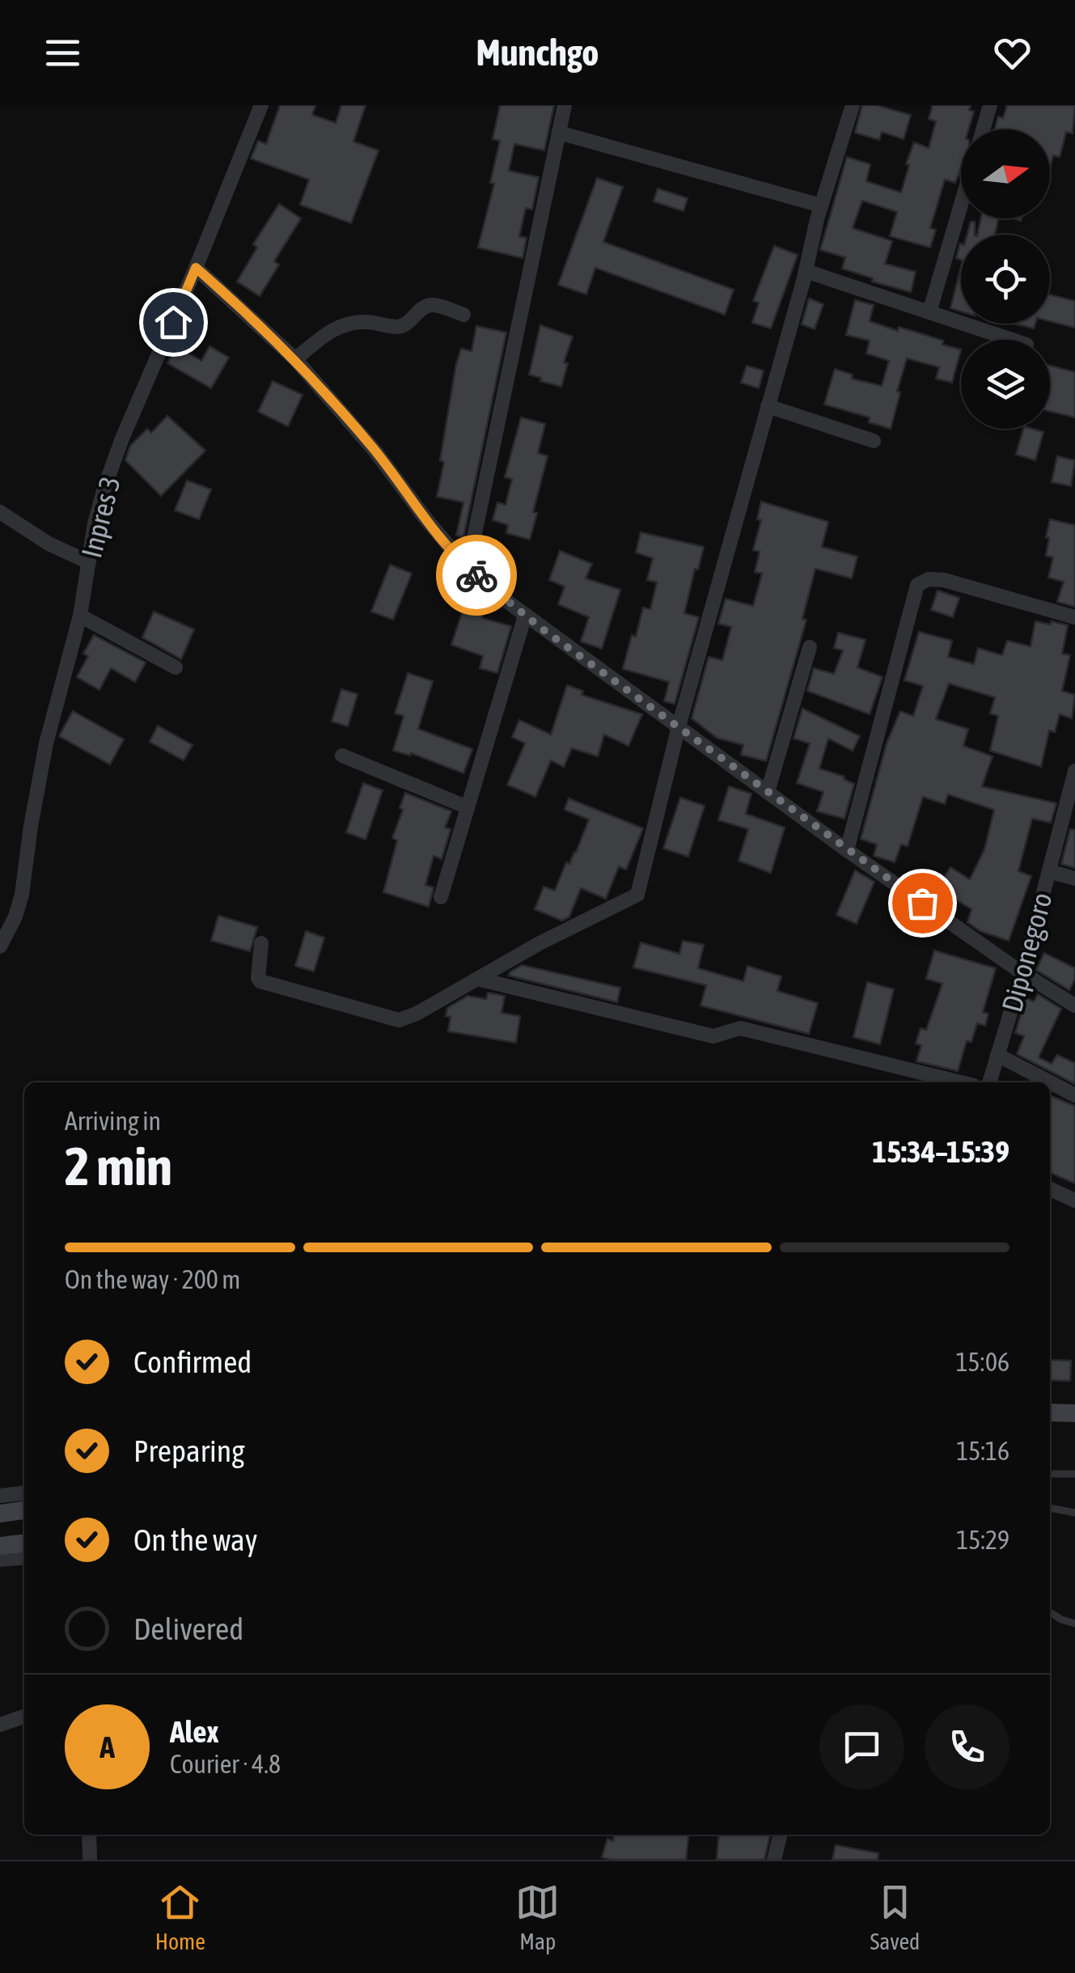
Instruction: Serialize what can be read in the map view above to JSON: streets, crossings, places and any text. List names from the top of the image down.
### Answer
{
  "streets": {
    "street": ["Inpres 3", "Diponegoro"]
  },
  "north": "right",
  "page": {
    "header": "Munchgo",
    "heading": ["2 min", "Arriving in", "15:34–15:39"],
    "panel": ["Alex", "Courier · 4.8"],
    "bar": "On the way · 200 m",
    "list": [
      ["Confirmed", "15:06"],
      ["Preparing", "15:16"],
      ["On the way", "15:29"],
      "Delivered"
    ],
    "round": "A",
    "tabs": ["Home", "Map", "Saved"]
  }
}
